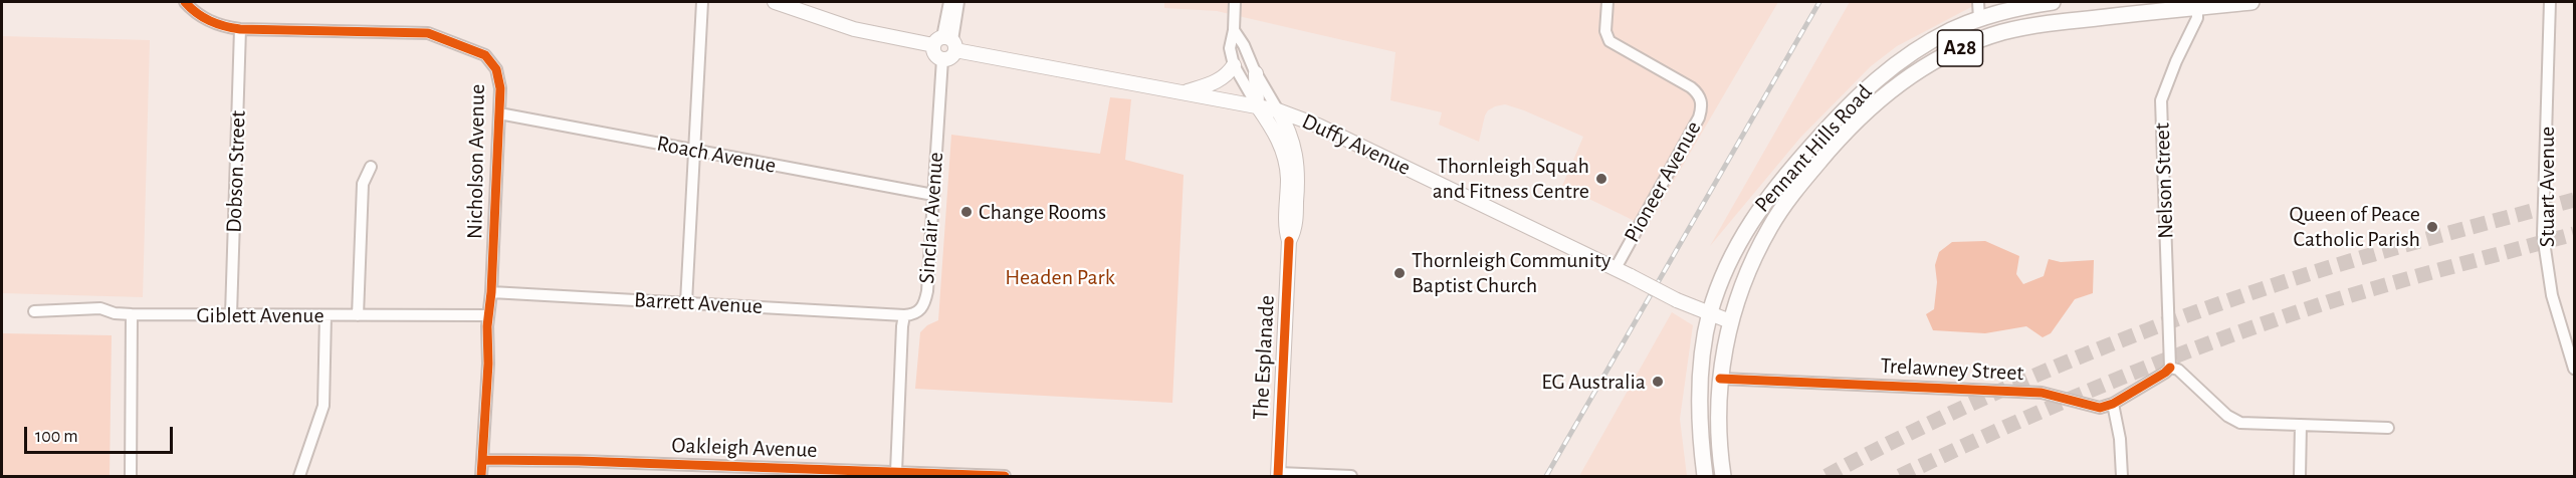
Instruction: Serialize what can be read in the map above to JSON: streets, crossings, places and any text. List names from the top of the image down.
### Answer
{
  "streets": {
    "highway": ["A28", "Pennant Hills Road"],
    "main road": ["Duffy Avenue", "The Esplanade"],
    "street": [
      "Roach Avenue",
      "Nicholson Avenue",
      "Dobson Street",
      "Nelson Street",
      "Pioneer Avenue",
      "Stuart Avenue",
      "Sinclair Avenue",
      "Barrett Avenue",
      "Giblett Avenue",
      "Trelawney Street",
      "Oakleigh Avenue"
    ]
  },
  "crossings": [
    ["Duffy Avenue", "Pennant Hills Road"],
    ["Duffy Avenue", "Pioneer Avenue"],
    ["Duffy Avenue", "The Esplanade"],
    ["Pennant Hills Road", "Nelson Street"],
    ["Pennant Hills Road", "Trelawney Street"],
    ["Roach Avenue", "Nicholson Avenue"],
    ["Roach Avenue", "Sinclair Avenue"],
    ["Nicholson Avenue", "Dobson Street"],
    ["Nicholson Avenue", "Barrett Avenue"],
    ["Nicholson Avenue", "Giblett Avenue"],
    ["Nicholson Avenue", "Oakleigh Avenue"],
    ["Dobson Street", "Giblett Avenue"],
    ["Nelson Street", "Trelawney Street"],
    ["Sinclair Avenue", "Barrett Avenue"]
  ],
  "parks": ["Headen Park"],
  "places": [
    "Thornleigh Squah and Fitness Centre",
    "Change Rooms",
    "Queen of Peace Catholic Parish",
    "Thornleigh Community Baptist Church",
    "EG Australia"
  ],
  "scale_bar": "100 m"
}
